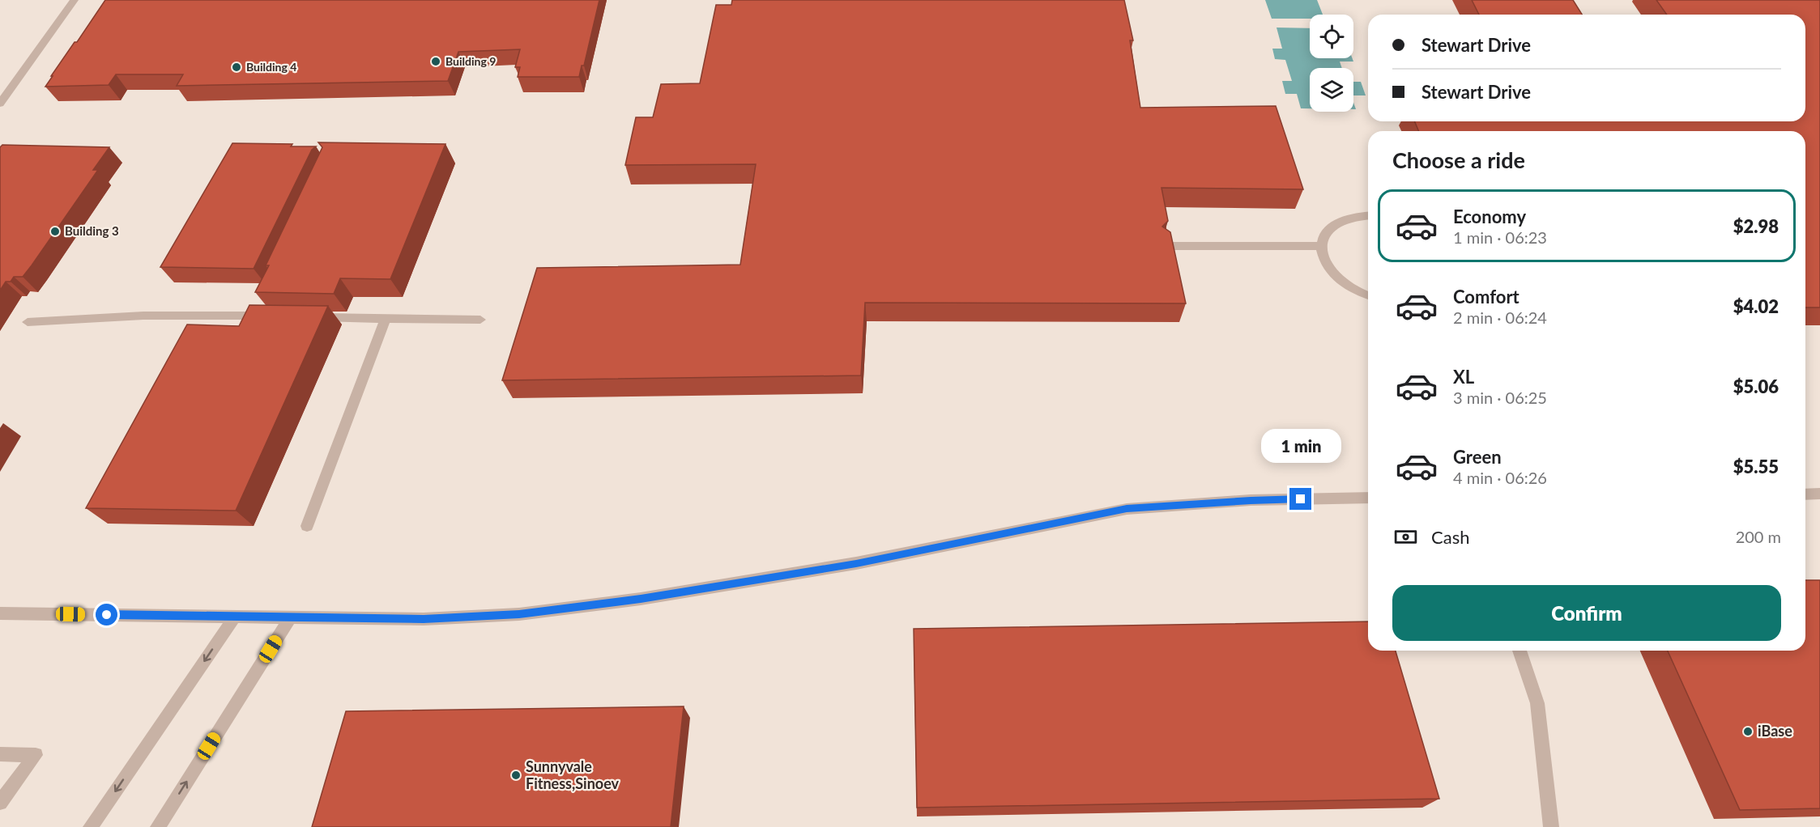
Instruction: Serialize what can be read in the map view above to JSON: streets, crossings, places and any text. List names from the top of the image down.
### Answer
{
  "places": [
    "Building 9",
    "Building 4",
    "Building 3",
    "iBase",
    "Sunnyvale Fitness,Sinoev"
  ],
  "page": {
    "banner": ["Stewart Drive", "Stewart Drive"],
    "heading": "Choose a ride",
    "list": [
      {
        "name": "Economy",
        "note": "1 min · 06:23",
        "value": "$2.98"
      },
      {
        "name": "Comfort",
        "note": "2 min · 06:24",
        "value": "$4.02"
      },
      {
        "name": "XL",
        "note": "3 min · 06:25",
        "value": "$5.06"
      },
      {
        "name": "Green",
        "note": "4 min · 06:26",
        "value": "$5.55"
      }
    ],
    "bubble": "1 min",
    "pay": ["Cash", "200 m"],
    "buttons": "Confirm"
  }
}
